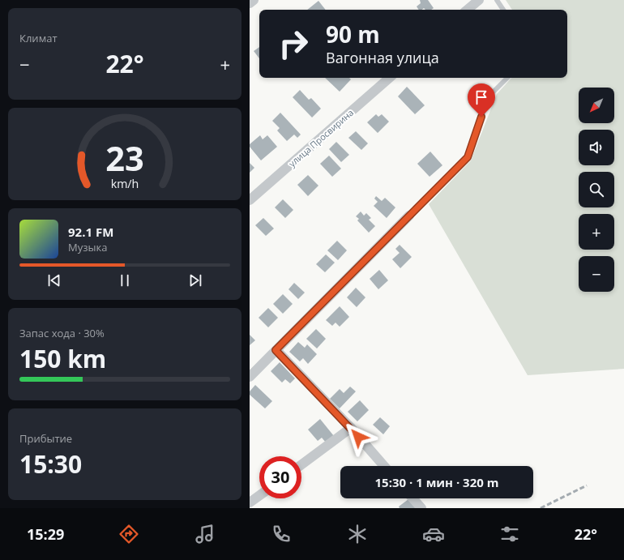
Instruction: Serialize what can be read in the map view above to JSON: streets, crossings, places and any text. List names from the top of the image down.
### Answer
{
  "streets": {
    "street": ["улица Просвирина"]
  },
  "north": "bottom left",
  "page": {
    "tile": [
      "Климат",
      ["Запас хода · 30%", "150 km"],
      ["Прибытие", "15:30"]
    ],
    "turn": ["90 m", "Вагонная улица"],
    "heat": ["−", "22°", "+"],
    "map_buttons": ["+", "−"],
    "song": ["92.1 FM", "Музыка"],
    "limit": "30",
    "trip": "15:30 · 1 мин · 320 m",
    "tabs": ["15:29", "22°"],
    "gauge": ["23", "km/h"]
  }
}
